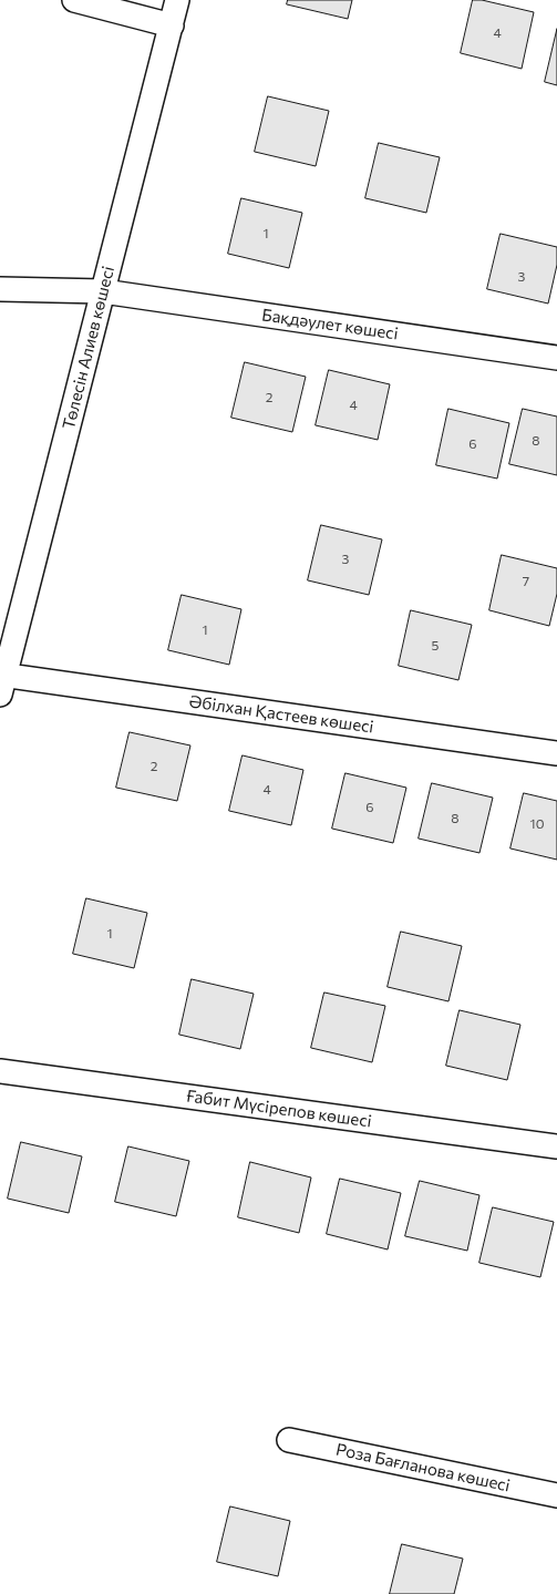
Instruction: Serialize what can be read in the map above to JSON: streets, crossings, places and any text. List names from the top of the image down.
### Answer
{
  "streets": {
    "street": [
      "Бақдәулет көшесi",
      "Төлесін Алиев көшесі",
      "Әбілхан Қастеев көшесi",
      "Ғабит Мүсірепов көшесi",
      "Роза Бағланова көшесi"
    ]
  },
  "crossings": [
    ["Бақдәулет көшесi", "Төлесін Алиев көшесі"],
    ["Төлесін Алиев көшесі", "Әбілхан Қастеев көшесi"]
  ],
  "house_numbers": [
    "4",
    "1",
    "3",
    "2",
    "4",
    "8",
    "6",
    "3",
    "7",
    "1",
    "5",
    "2",
    "4",
    "6",
    "8",
    "10",
    "1"
  ]
}
